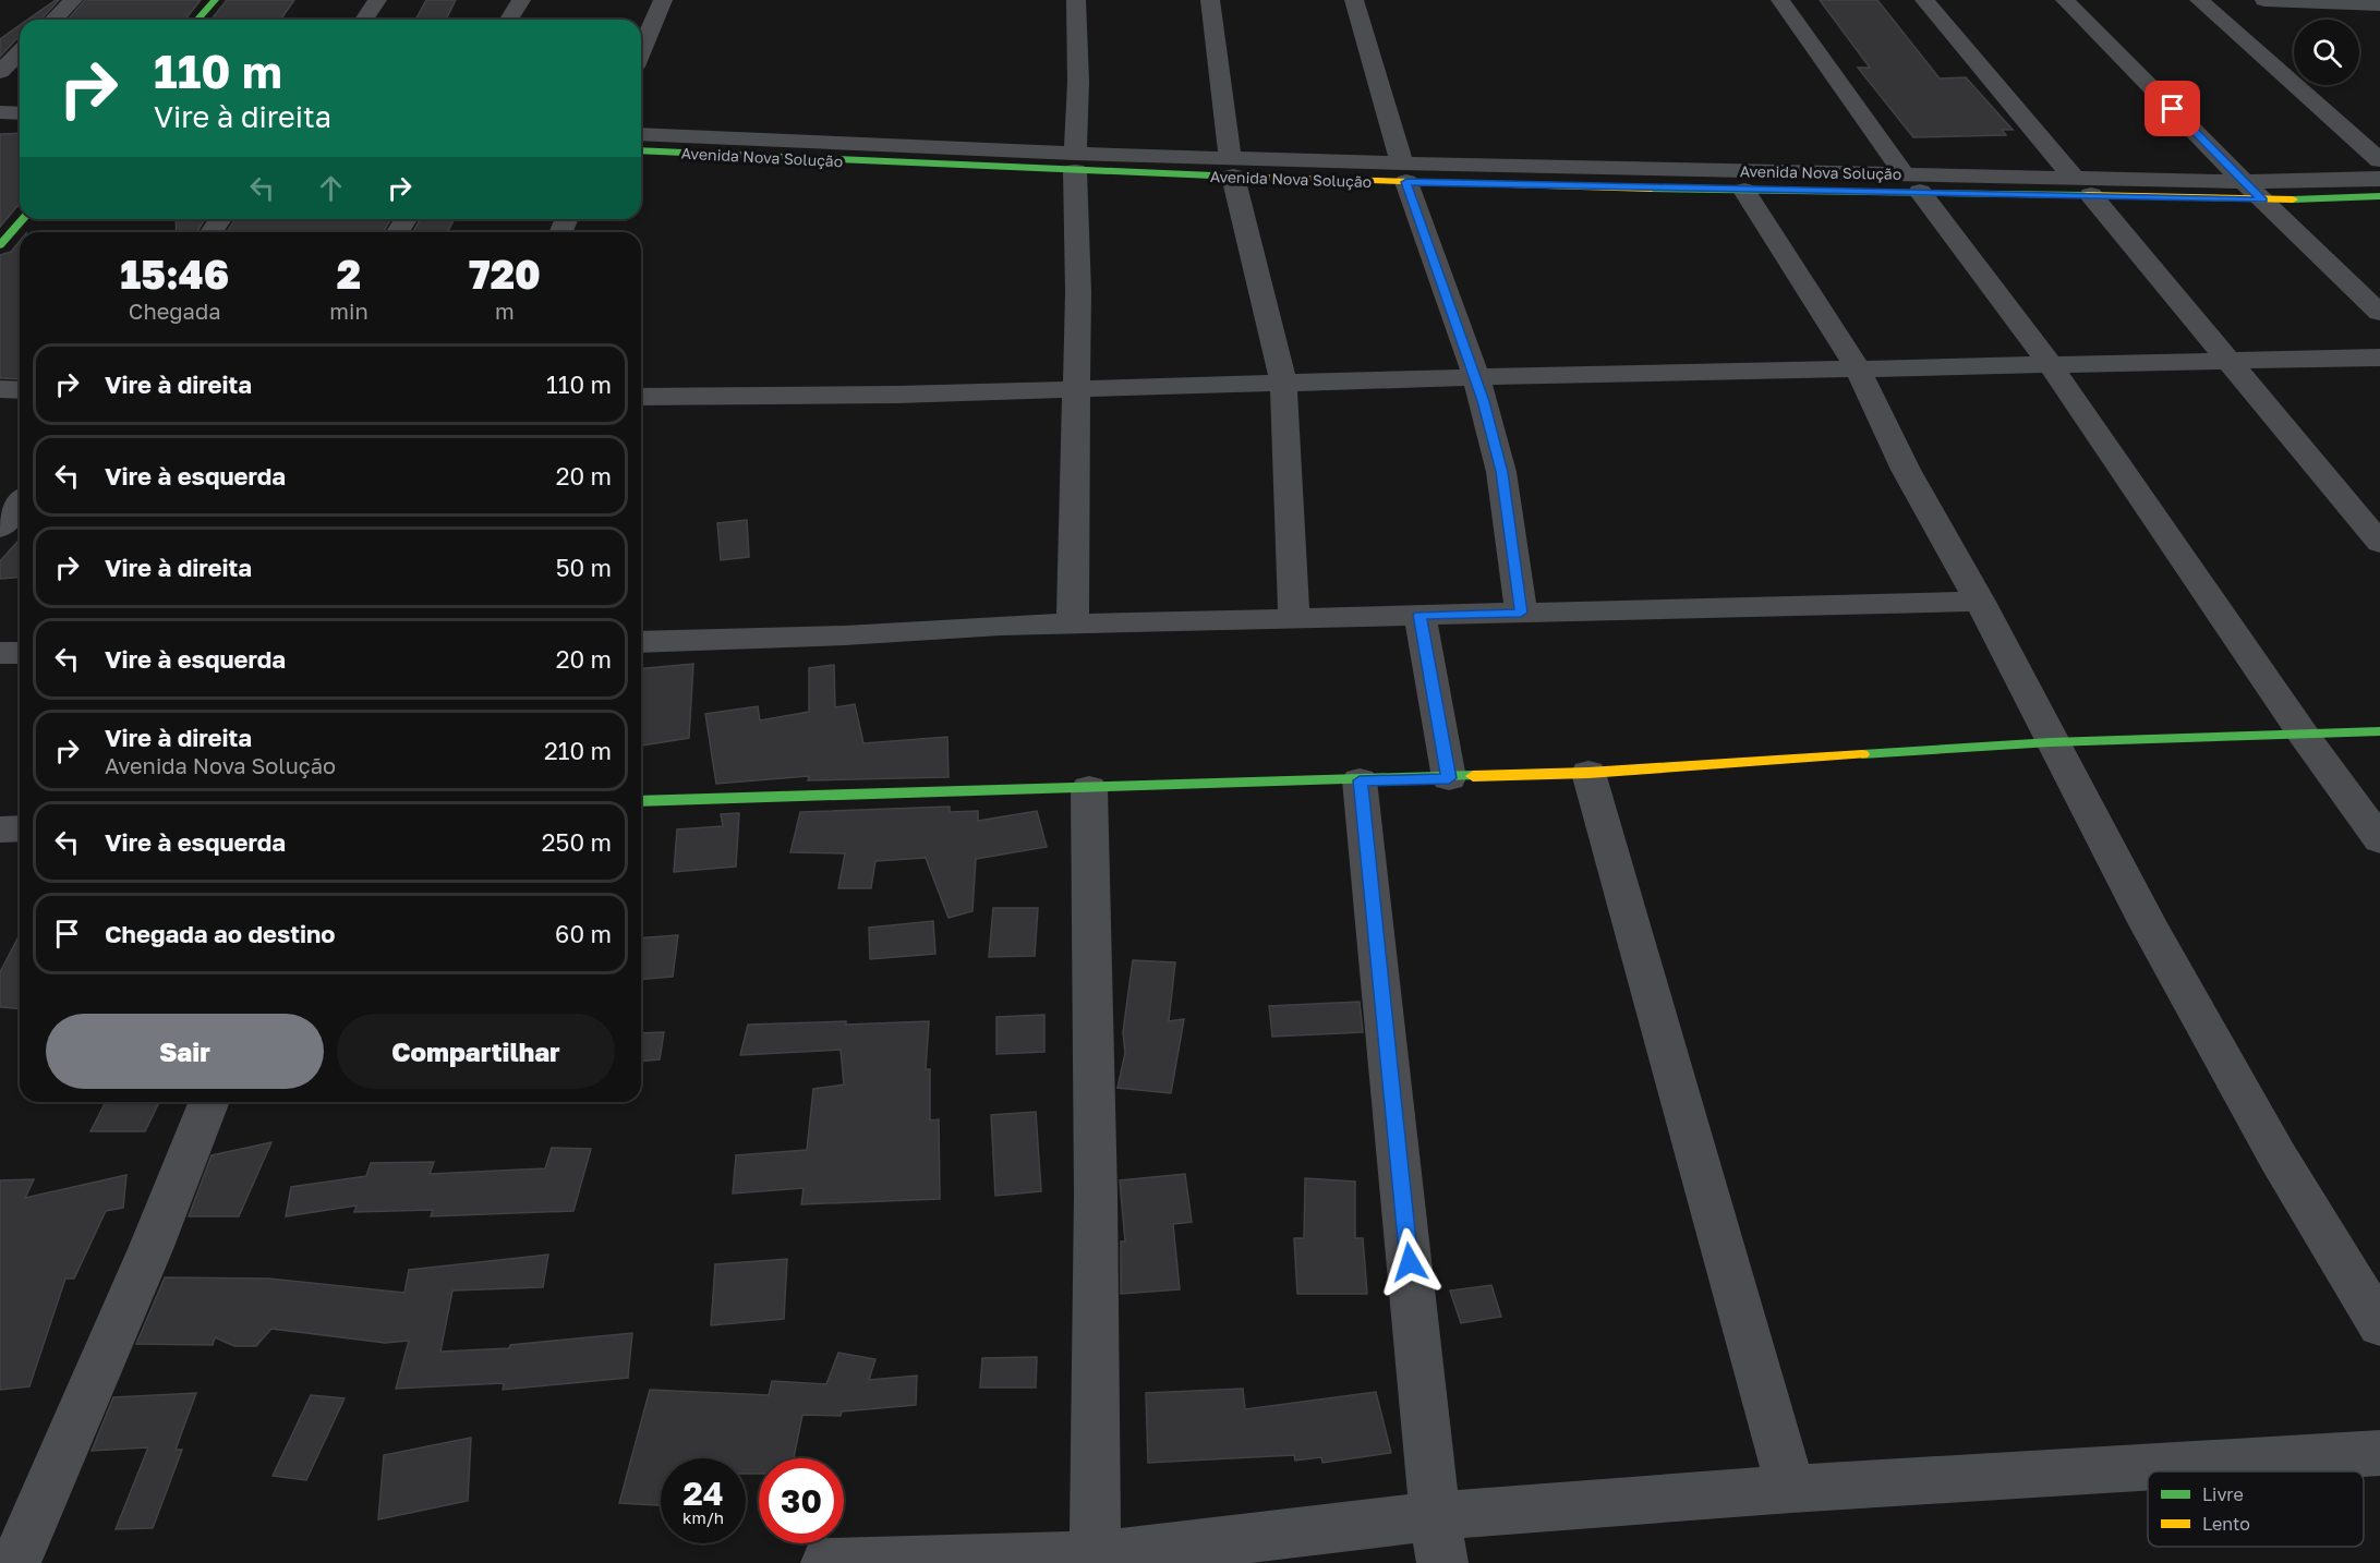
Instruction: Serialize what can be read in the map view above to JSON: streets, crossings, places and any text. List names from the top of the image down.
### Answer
{
  "streets": {
    "street": ["Avenida Nova Solução"]
  },
  "legend": ["Livre", "Lento"],
  "page": {
    "turn": ["110 m", "Vire à direita"],
    "eta": [
      "15:46",
      "Chegada",
      "2",
      "min",
      "720",
      "m"
    ],
    "list": [
      {
        "name": "Vire à direita",
        "value": "110 m"
      },
      {
        "name": "Vire à esquerda",
        "value": "20 m"
      },
      {
        "name": "Vire à direita",
        "value": "50 m"
      },
      {
        "name": "Vire à esquerda",
        "value": "20 m"
      },
      {
        "name": "Vire à direita",
        "note": "Avenida Nova Solução",
        "value": "210 m"
      },
      {
        "name": "Vire à esquerda",
        "value": "250 m"
      },
      {
        "name": "Chegada ao destino",
        "value": "60 m"
      }
    ],
    "buttons": ["Sair", "Compartilhar"],
    "speed": "24 km/h",
    "limit": "30"
  }
}
